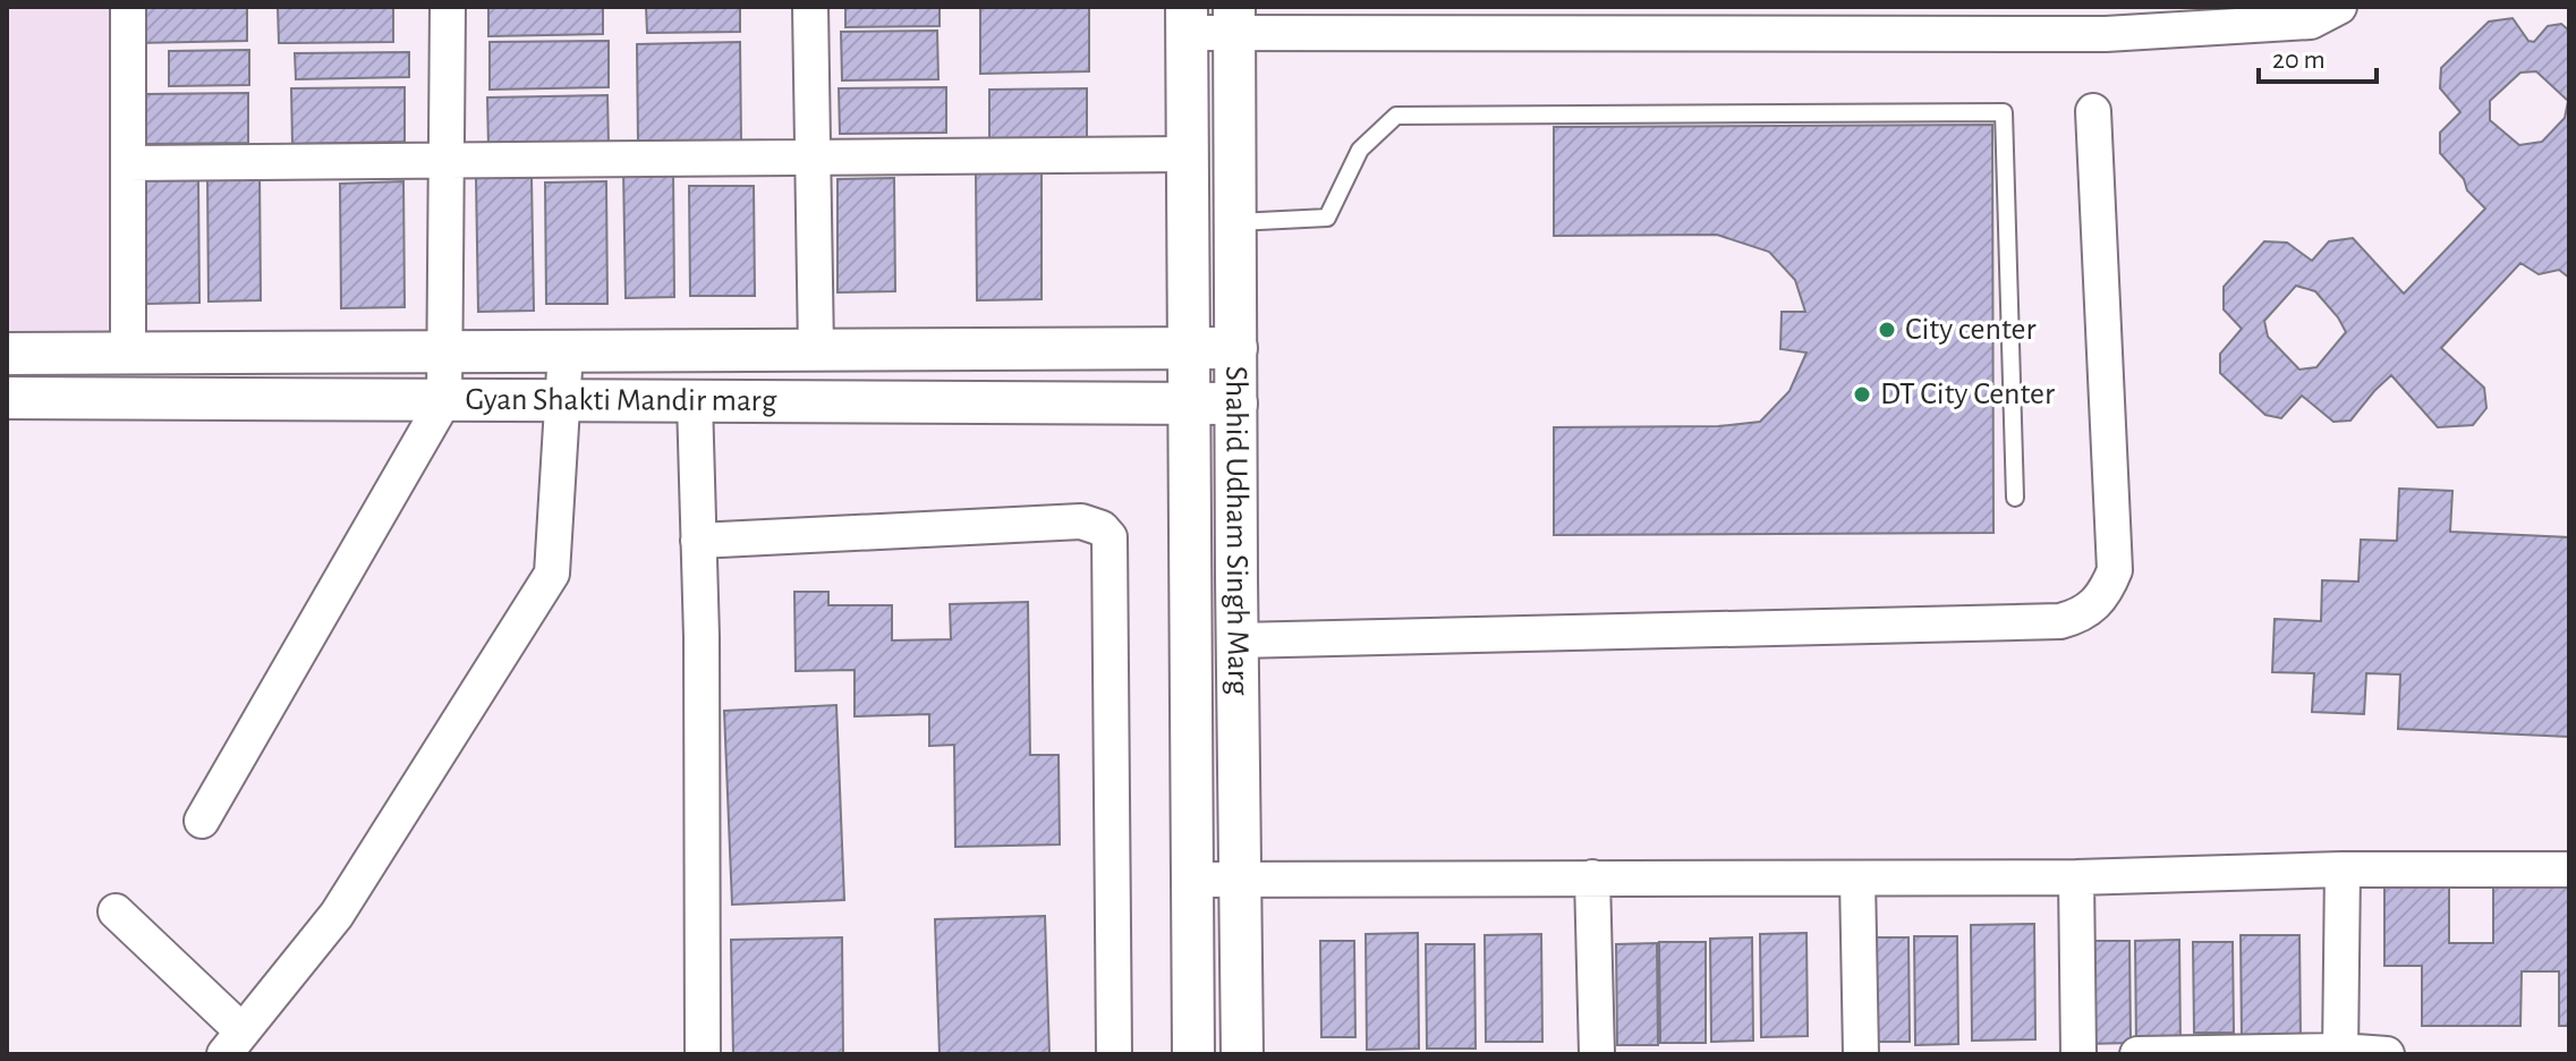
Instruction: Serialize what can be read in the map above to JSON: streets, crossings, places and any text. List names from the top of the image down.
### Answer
{
  "streets": {
    "street": ["Gyan Shakti Mandir marg", "Shahid Udham Singh Marg"]
  },
  "crossings": [
    ["Gyan Shakti Mandir marg", "Shahid Udham Singh Marg"]
  ],
  "places": ["City center", "DT City Center"],
  "scale_bar": "20 m"
}
